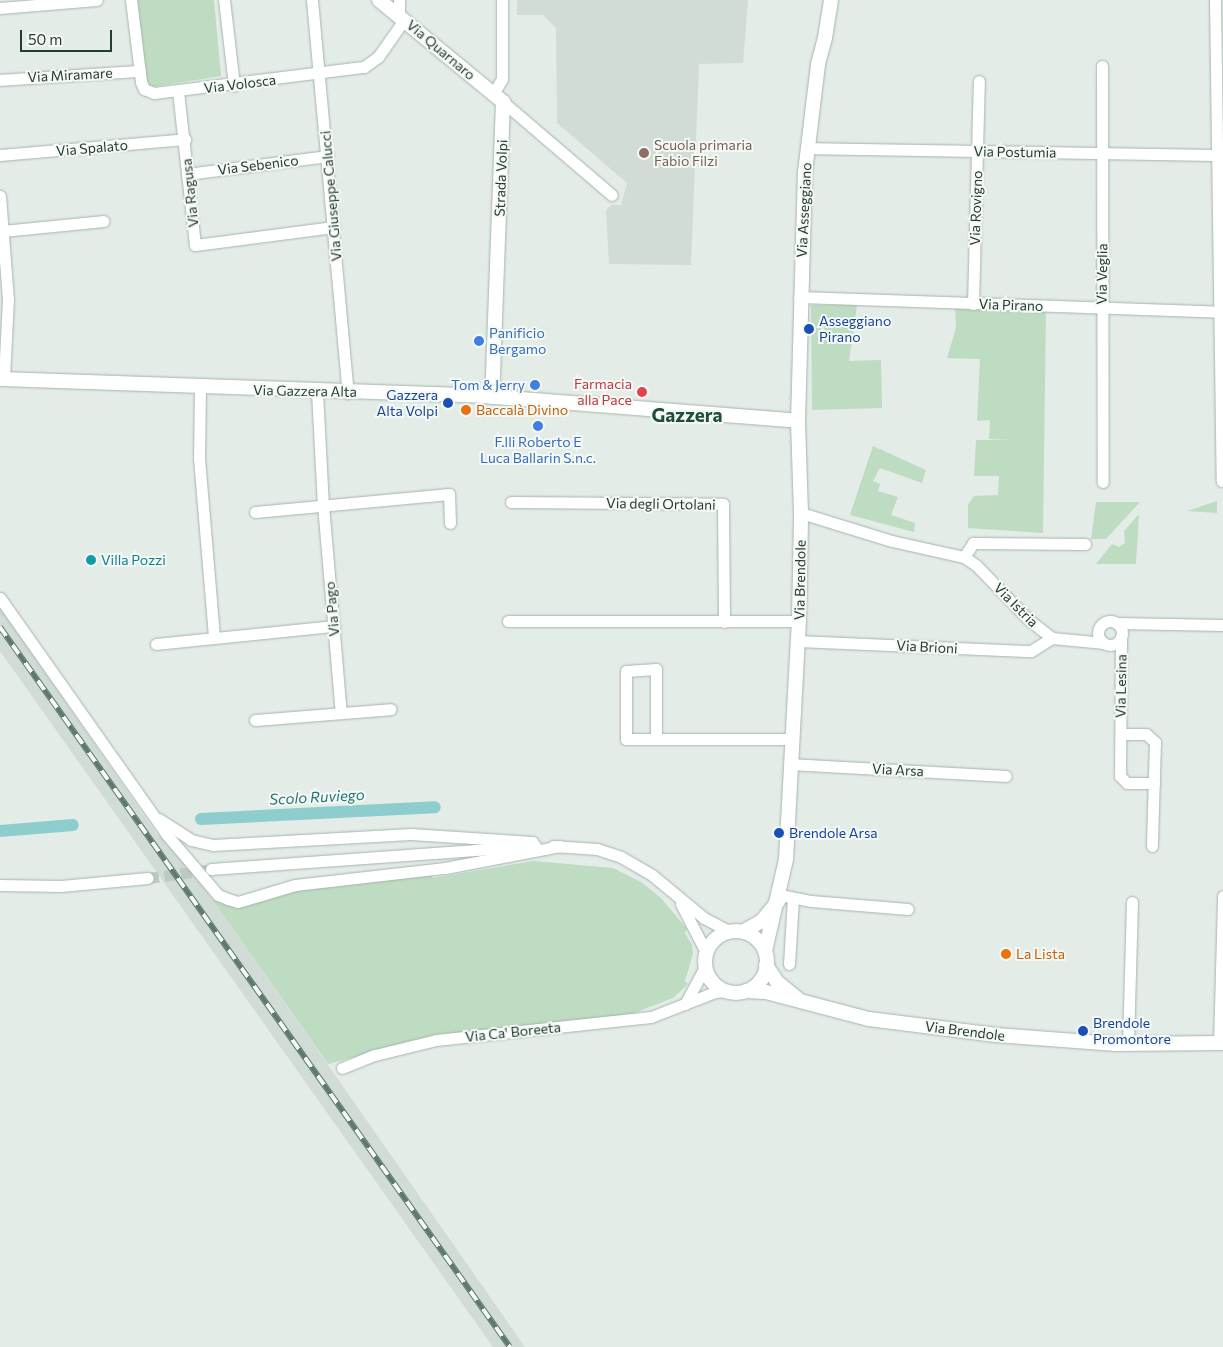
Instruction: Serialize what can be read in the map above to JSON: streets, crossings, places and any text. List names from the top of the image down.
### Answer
{
  "streets": {
    "street": [
      "Via Quarnaro",
      "Via Miramare",
      "Via Volosca",
      "Via Spalato",
      "Via Postumia",
      "Via Sebenico",
      "Strada Volpi",
      "Via Ragusa",
      "Via Giuseppe Calucci",
      "Via Rovigno",
      "Via Asseggiano",
      "Via Veglia",
      "Via Pirano",
      "Via Gazzera Alta",
      "Via degli Ortolani",
      "Via Brendole",
      "Via Istria",
      "Via Pago",
      "Via Brioni",
      "Via Lesina",
      "Via Arsa",
      "Via Ca' Boreeta"
    ]
  },
  "crossings": [
    ["Via Quarnaro", "Via Volosca"],
    ["Via Quarnaro", "Strada Volpi"],
    ["Via Miramare", "Via Volosca"],
    ["Via Volosca", "Via Ragusa"],
    ["Via Volosca", "Via Giuseppe Calucci"],
    ["Via Spalato", "Via Ragusa"],
    ["Via Postumia", "Via Rovigno"],
    ["Via Postumia", "Via Asseggiano"],
    ["Via Postumia", "Via Veglia"],
    ["Via Sebenico", "Via Ragusa"],
    ["Via Sebenico", "Via Giuseppe Calucci"],
    ["Strada Volpi", "Via Gazzera Alta"],
    ["Via Ragusa", "Via Giuseppe Calucci"],
    ["Via Giuseppe Calucci", "Via Gazzera Alta"],
    ["Via Rovigno", "Via Pirano"],
    ["Via Asseggiano", "Via Pirano"],
    ["Via Asseggiano", "Via Gazzera Alta"],
    ["Via Asseggiano", "Via Brendole"],
    ["Via Veglia", "Via Pirano"],
    ["Via Gazzera Alta", "Via Brendole"],
    ["Via Gazzera Alta", "Via Pago"],
    ["Via Brendole", "Via Istria"],
    ["Via Brendole", "Via Brioni"],
    ["Via Brendole", "Via Arsa"],
    ["Via Brendole", "Via Ca' Boreeta"],
    ["Via Istria", "Via Brioni"]
  ],
  "districts": ["Gazzera"],
  "water": ["Scolo Ruviego"],
  "places": [
    "Scuola primaria Fabio Filzi",
    "Asseggiano Pirano",
    "Panificio Bergamo",
    "Tom & Jerry",
    "Farmacia alla Pace",
    "Gazzera Alta Volpi",
    "Baccalà Divino",
    "F.lli Roberto E Luca Ballarin S.n.c.",
    "Villa Pozzi",
    "Brendole Arsa",
    "La Lista",
    "Brendole Promontore"
  ],
  "scale_bar": "50 m"
}
